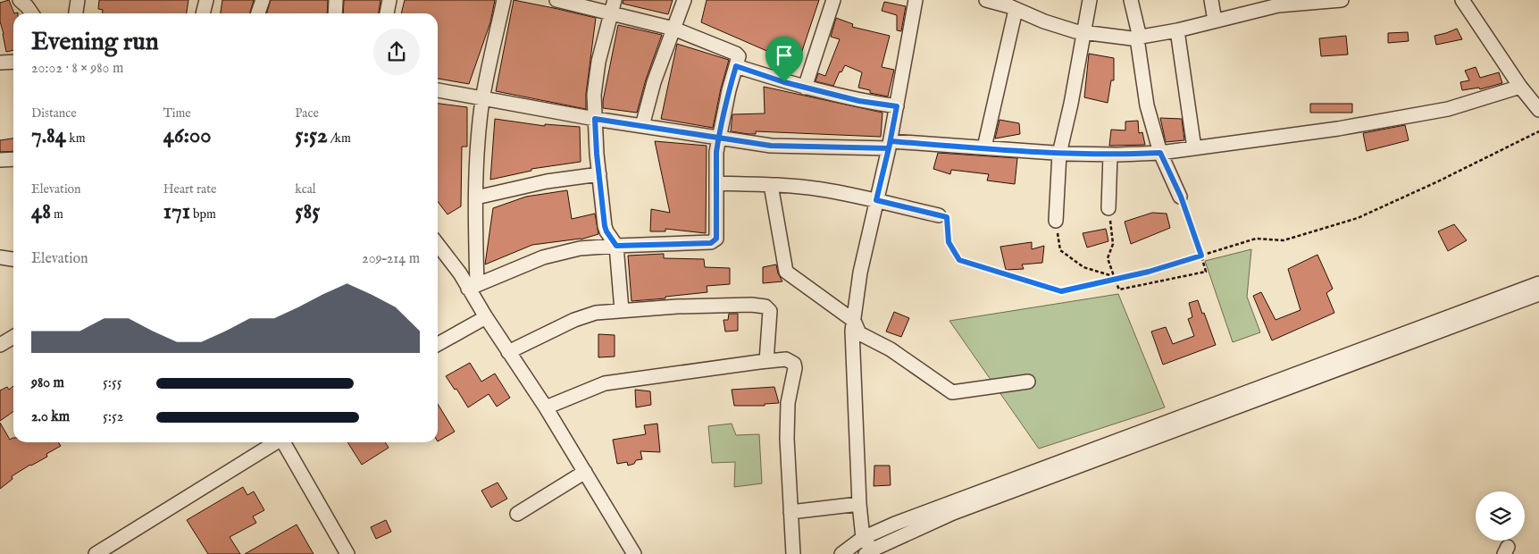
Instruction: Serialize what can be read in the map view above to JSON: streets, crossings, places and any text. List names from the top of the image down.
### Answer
{
  "page": {
    "heading": ["Evening run", "20:02 · 8 × 980 m"],
    "stats": [
      ["Distance", "7.84 km"],
      ["Time", "46:00"],
      ["Pace", "5:52 /km"],
      ["Elevation", "48 m"],
      ["Heart rate", "171 bpm"],
      ["kcal", "585"]
    ],
    "chart": ["Elevation", "209–214 m"],
    "list": [
      {
        "name": "980 m",
        "note": "5:55"
      },
      {
        "name": "2.0 km",
        "note": "5:52"
      }
    ]
  }
}
